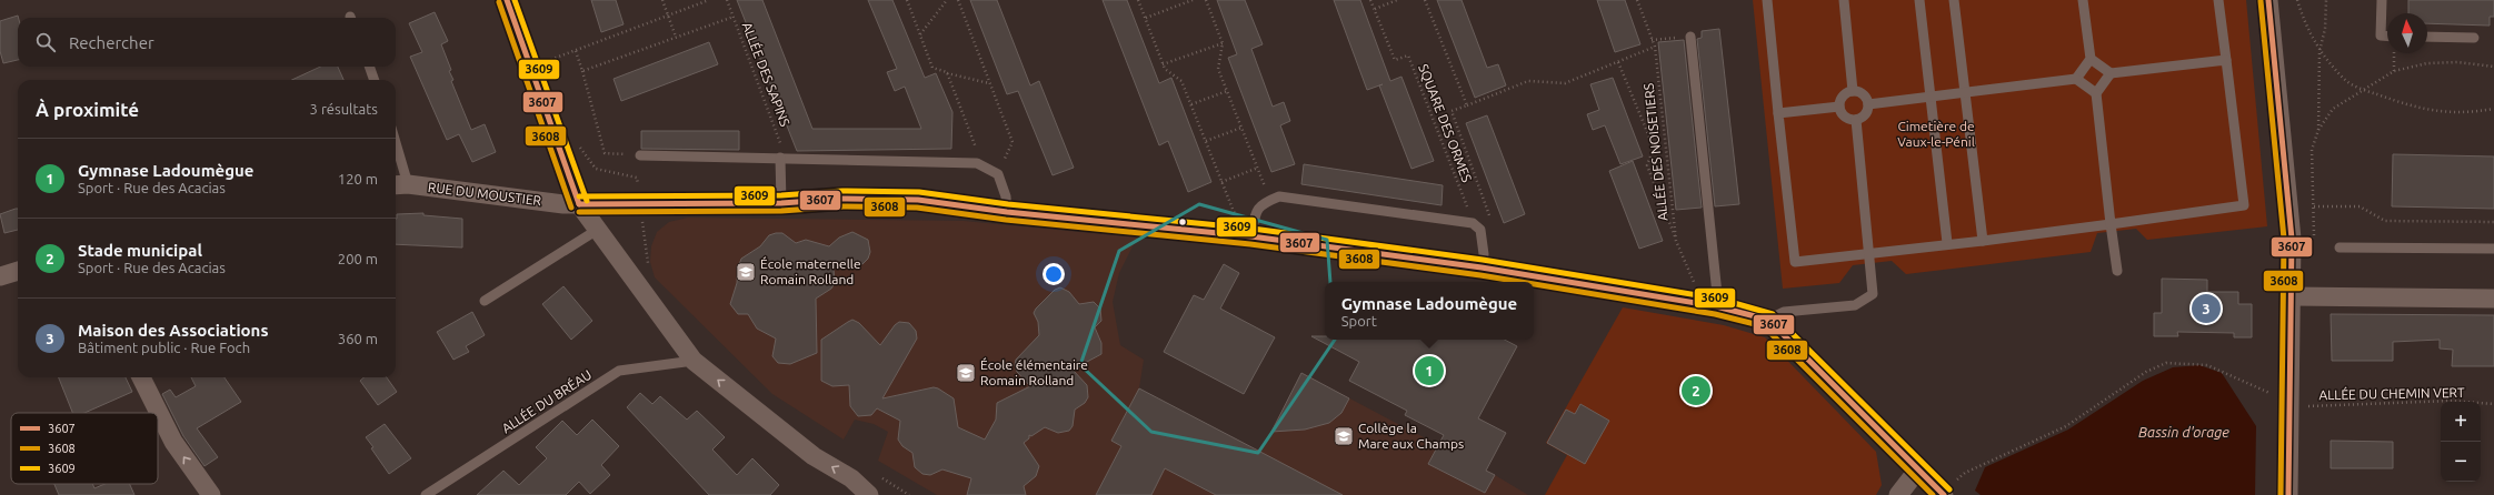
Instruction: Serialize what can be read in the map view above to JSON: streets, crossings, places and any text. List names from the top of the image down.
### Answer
{
  "streets": {
    "street": ["RUE DU MOUSTIER"],
    "lane": ["ALLÉE DU BRÉAU"],
    "path": [
      "ALLÉE DES SAPINS",
      "SQUARE DES ORMES",
      "ALLÉE DES NOISETIERS",
      "ALLÉE DU CHEMIN VERT"
    ]
  },
  "crossings": [
    ["ALLÉE DES NOISETIERS", "RUE DU MOUSTIER"]
  ],
  "water": ["Bassin d'orage"],
  "parks": ["Cimetière de Vaux-le-Pénil"],
  "places": {
    "school or university": ["École maternelle Romain Rolland", "École élémentaire Romain Rolland", "Collège la Mare aux Champs"]
  },
  "lines": ["transit line 3607", "transit line 3609", "transit line 3608"],
  "legend": ["3607", "3608", "3609"],
  "north": "top",
  "page": {
    "search": "Rechercher",
    "heading": ["À proximité", "3 résultats"],
    "list": [
      {
        "mark": "1",
        "name": "Gymnase Ladoumègue",
        "note": "Sport · Rue des Acacias",
        "value": "120 m"
      },
      {
        "mark": "2",
        "name": "Stade municipal",
        "note": "Sport · Rue des Acacias",
        "value": "200 m"
      },
      {
        "mark": "3",
        "name": "Maison des Associations",
        "note": "Bâtiment public · Rue Foch",
        "value": "360 m"
      }
    ],
    "popup": ["Gymnase Ladoumègue", "Sport"],
    "pins": ["3", "1", "2"],
    "map_buttons": ["+", "−"]
  }
}
